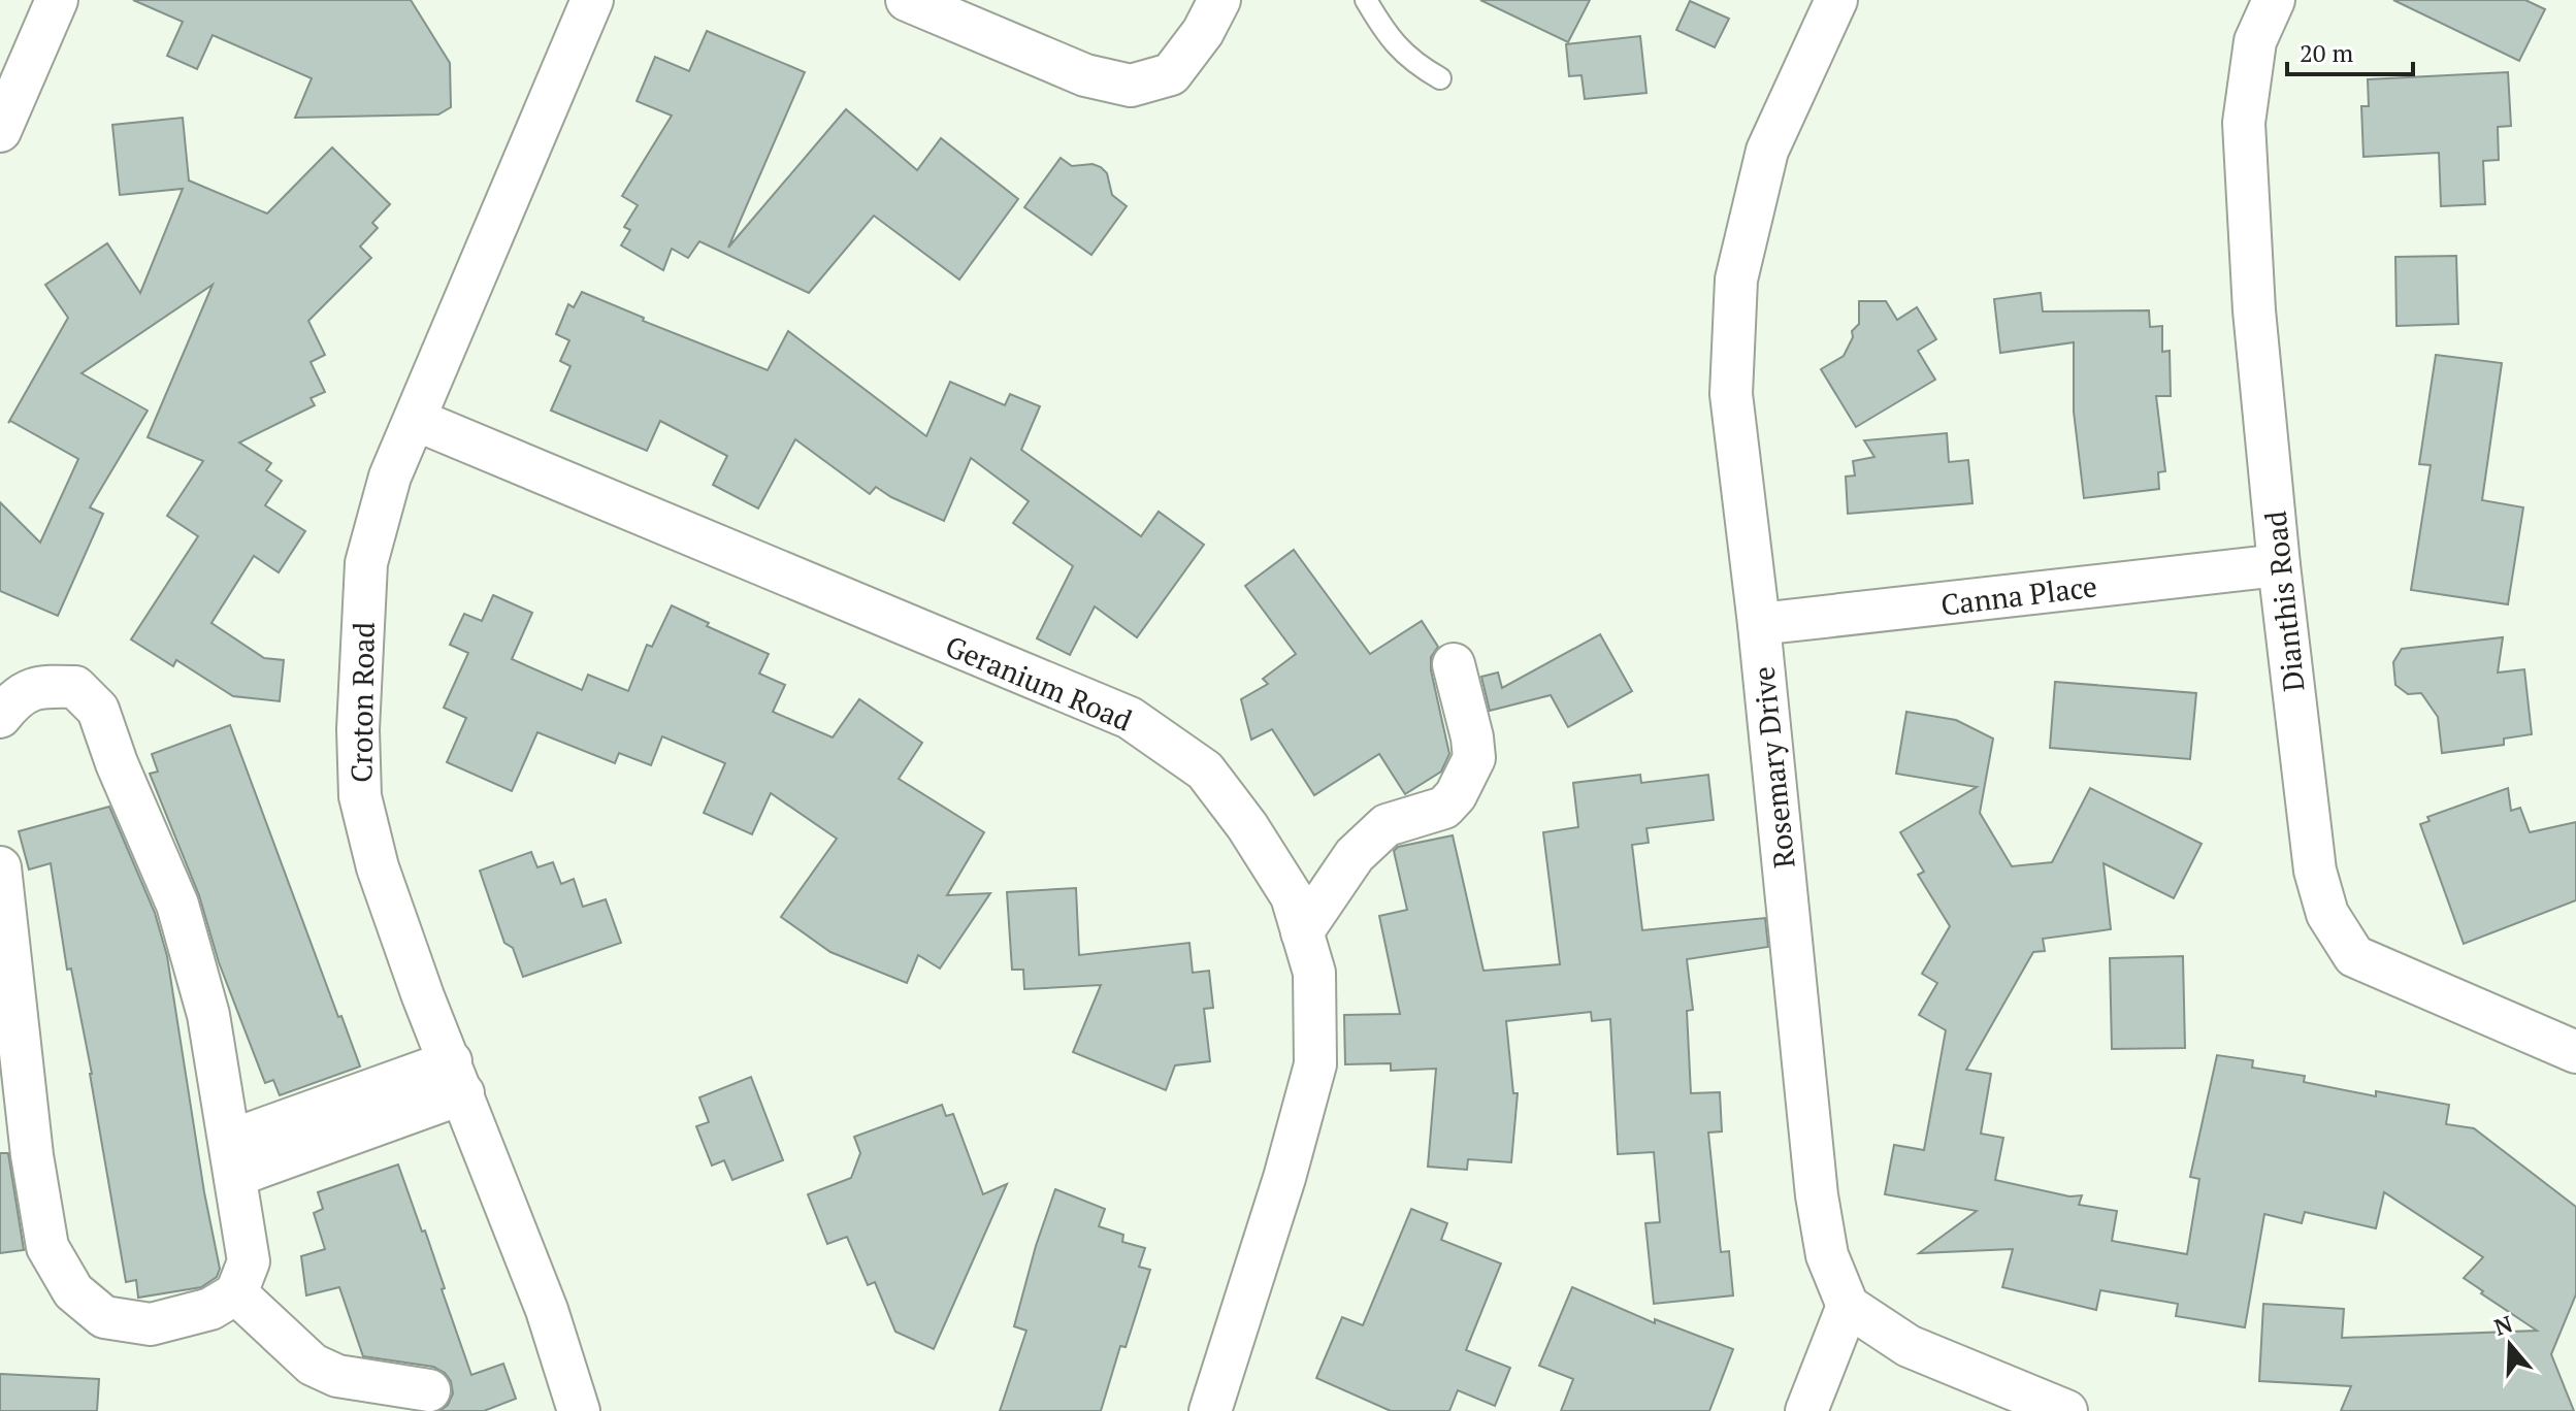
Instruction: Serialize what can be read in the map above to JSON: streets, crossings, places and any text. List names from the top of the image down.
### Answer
{
  "streets": {
    "street": [
      "Canna Place",
      "Dianthis Road",
      "Geranium Road",
      "Croton Road",
      "Rosemary Drive"
    ]
  },
  "crossings": [
    ["Canna Place", "Dianthis Road"],
    ["Canna Place", "Rosemary Drive"],
    ["Geranium Road", "Croton Road"]
  ],
  "scale_bar": "20 m",
  "north": "top"
}
